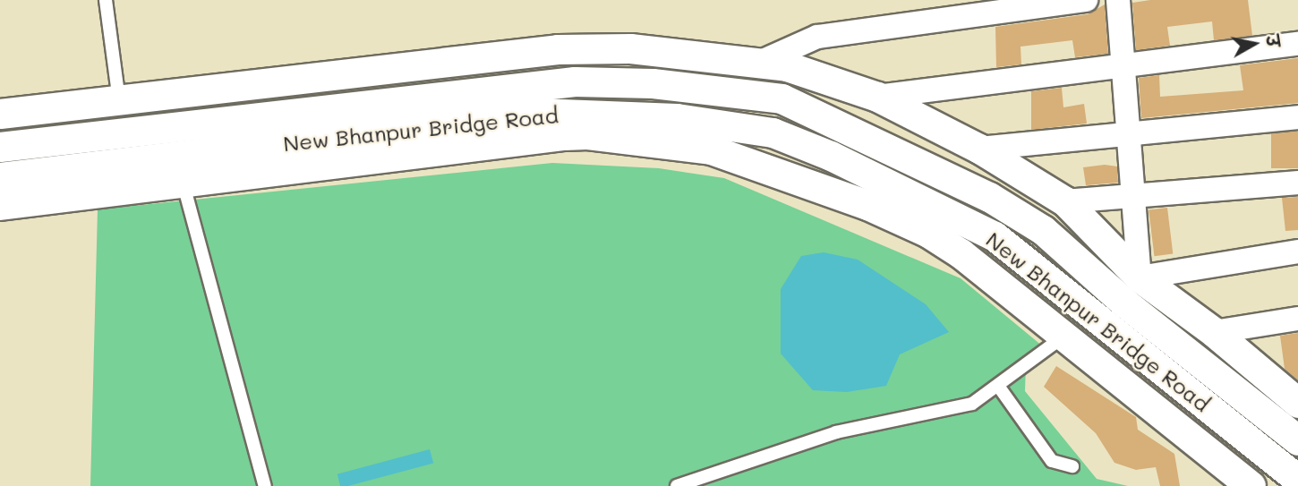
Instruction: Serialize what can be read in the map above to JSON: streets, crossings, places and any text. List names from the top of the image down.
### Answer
{
  "streets": {
    "street": ["New Bhanpur Bridge Road"]
  },
  "north": "right"
}
